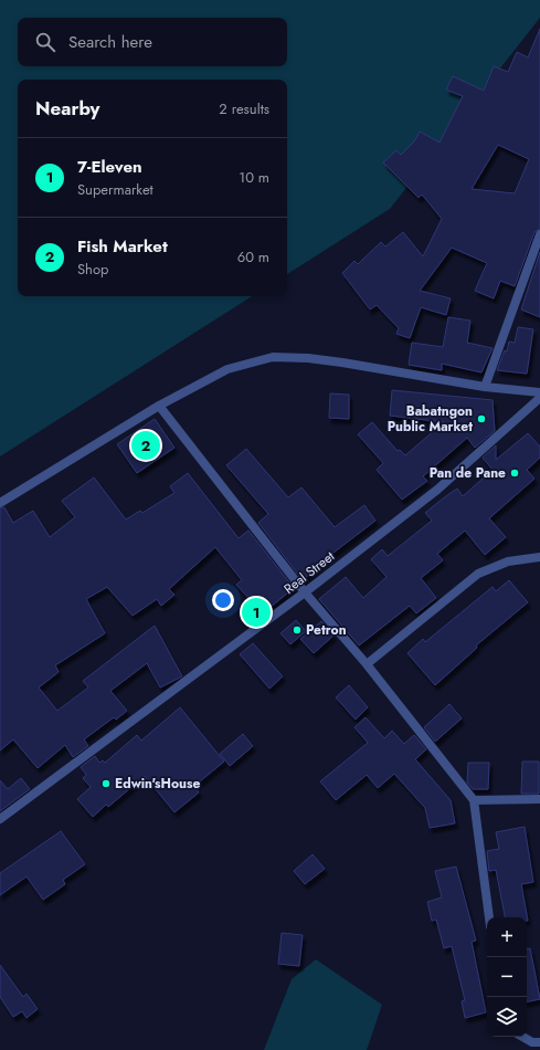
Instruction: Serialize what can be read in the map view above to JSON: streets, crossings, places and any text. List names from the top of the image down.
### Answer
{
  "streets": {
    "street": ["Real Street"]
  },
  "places": [
    "Babatngon Public Market",
    "Pan de Pane",
    "Petron",
    "Edwin'sHouse"
  ],
  "page": {
    "search": "Search here",
    "heading": ["Nearby", "2 results"],
    "list": [
      {
        "mark": "1",
        "name": "7-Eleven",
        "note": "Supermarket",
        "value": "10 m"
      },
      {
        "mark": "2",
        "name": "Fish Market",
        "note": "Shop",
        "value": "60 m"
      }
    ],
    "pins": ["2", "1"],
    "map_buttons": ["+", "−"]
  }
}
